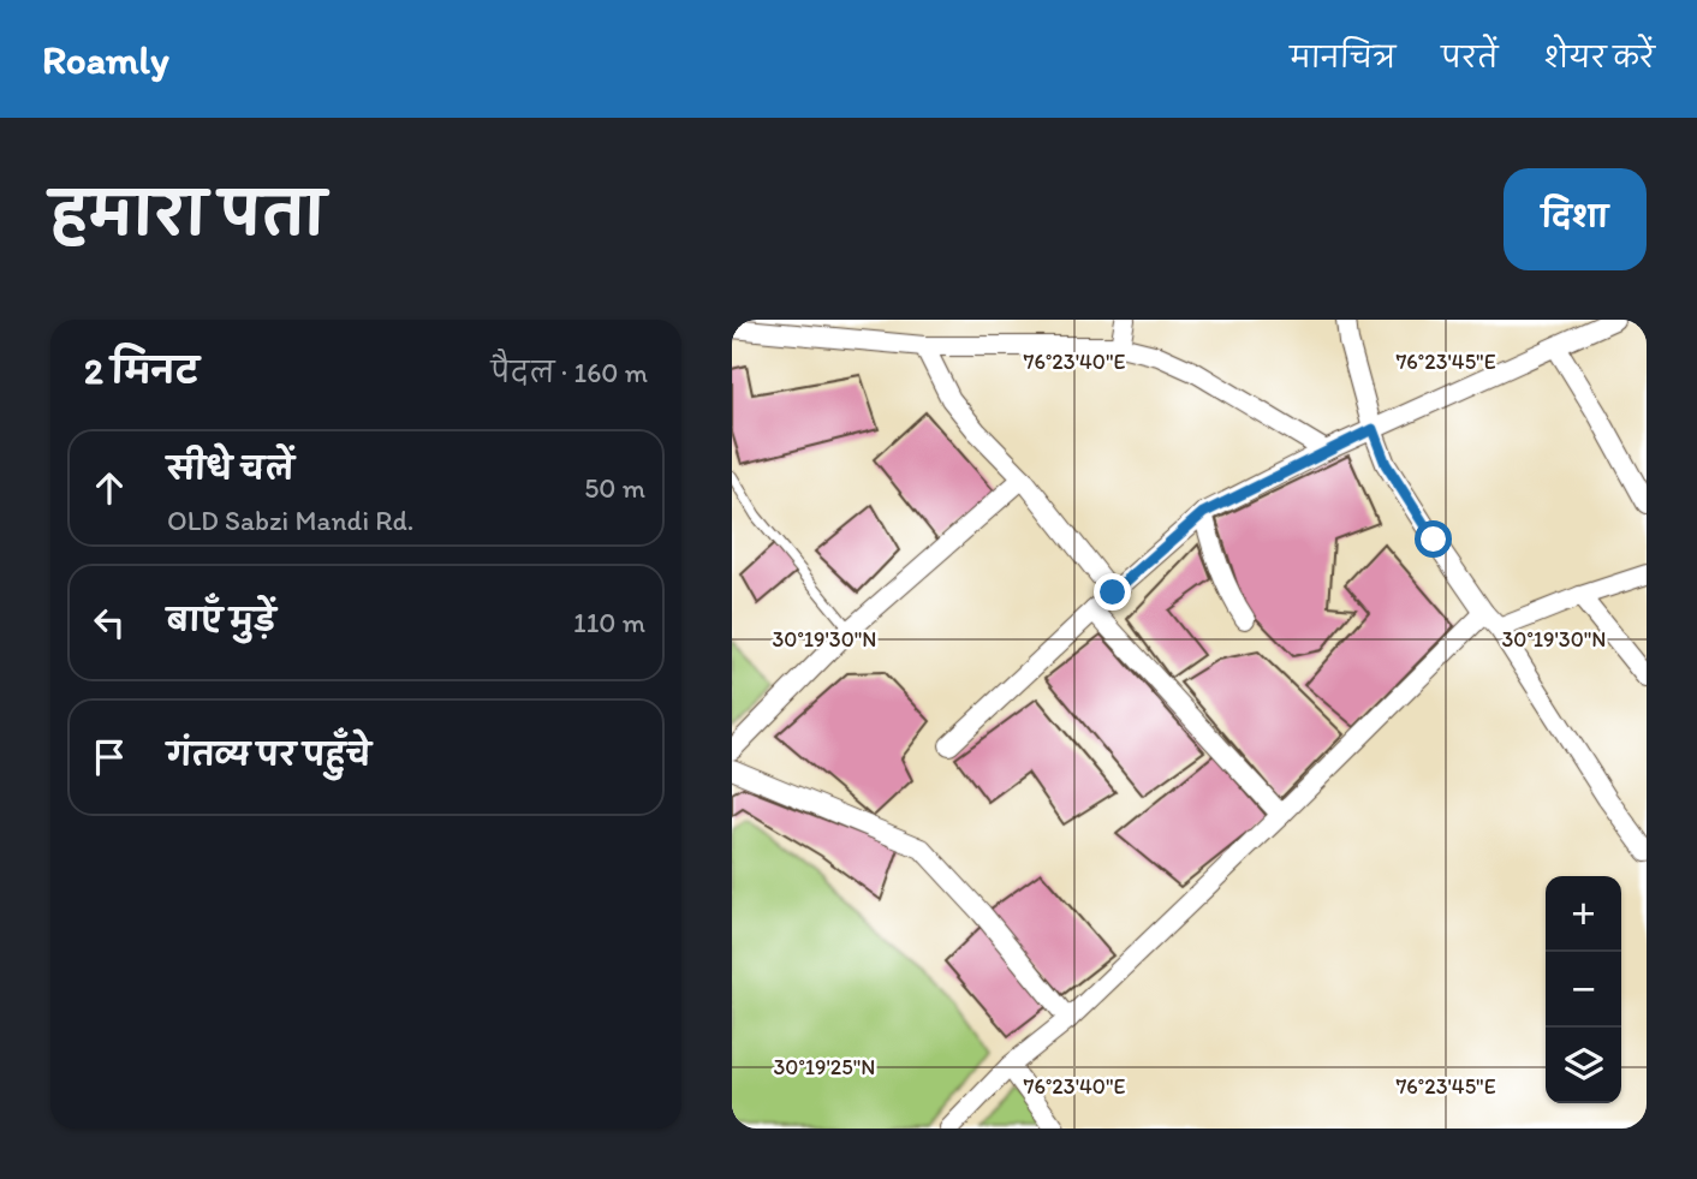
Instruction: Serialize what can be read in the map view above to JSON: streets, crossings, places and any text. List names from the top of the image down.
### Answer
{
  "page": {
    "header": "Roamly",
    "nav": ["मानचित्र", "परतें", "शेयर करें"],
    "title": "हमारा पता",
    "buttons": "दिशा",
    "heading": ["2 मिनट", "पैदल · 160 m"],
    "list": [
      ["सीधे चलें", "OLD Sabzi Mandi Rd.", "50 m"],
      ["बाएँ मुड़ें", "110 m"],
      "गंतव्य पर पहुँचे"
    ],
    "map_buttons": ["+", "−"]
  },
  "coordinates": [
    "76°23'40\"E",
    "76°23'45\"E",
    "30°19'30\"N",
    "30°19'25\"N"
  ]
}
